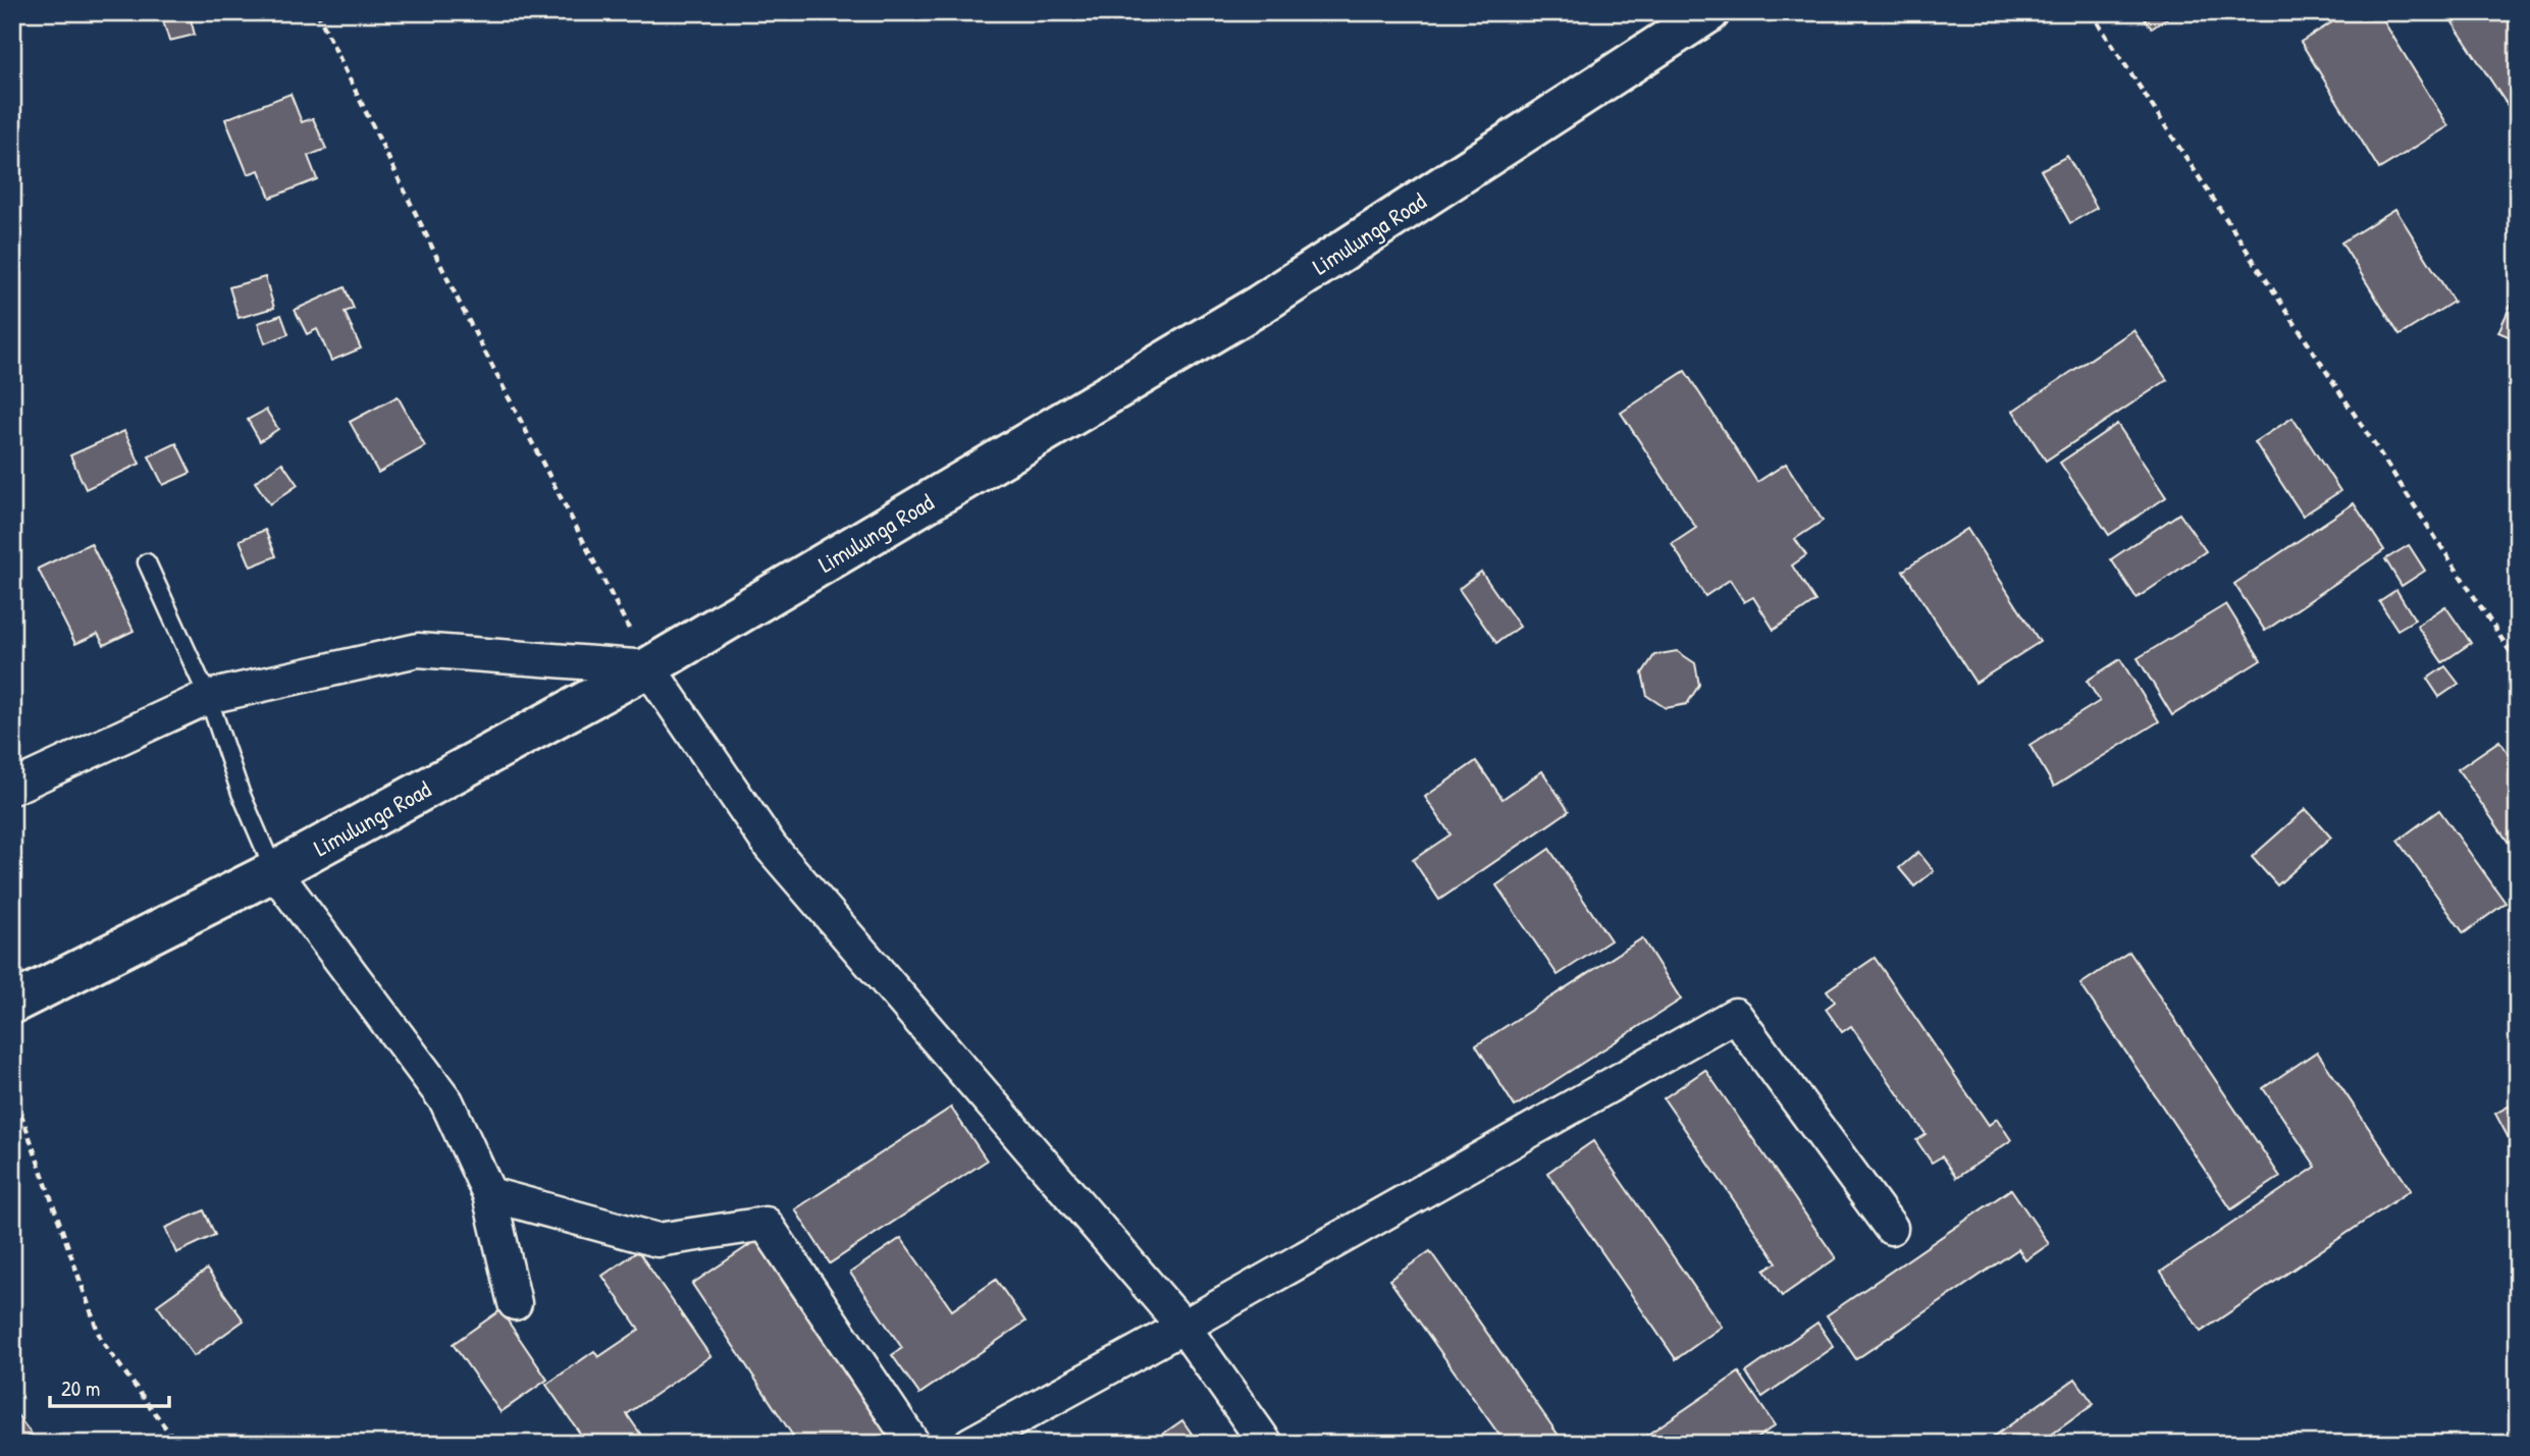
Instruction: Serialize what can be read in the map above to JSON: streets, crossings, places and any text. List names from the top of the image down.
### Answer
{
  "streets": {
    "main road": ["Limulunga Road"]
  },
  "scale_bar": "20 m"
}
